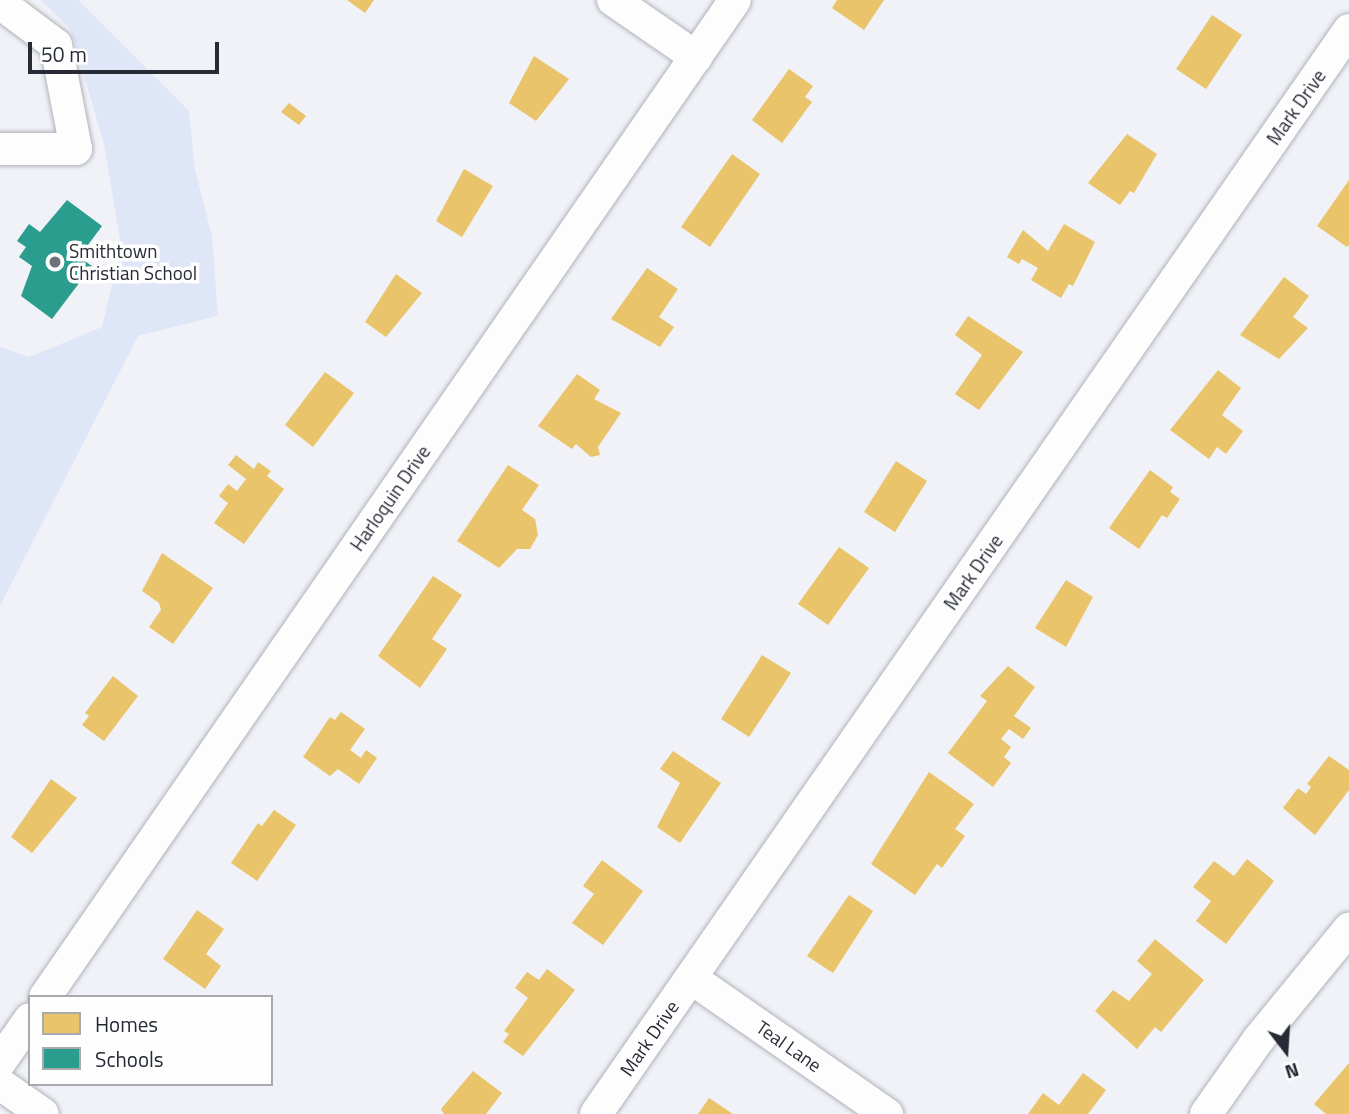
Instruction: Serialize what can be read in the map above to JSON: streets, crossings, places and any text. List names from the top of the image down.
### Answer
{
  "streets": {
    "street": ["Mark Drive", "Harloquin Drive", "Teal Lane"]
  },
  "crossings": [
    ["Mark Drive", "Teal Lane"]
  ],
  "places": ["Smithtown Christian School"],
  "legend": ["Homes", "Schools"],
  "scale_bar": "50 m",
  "north": "bottom"
}
